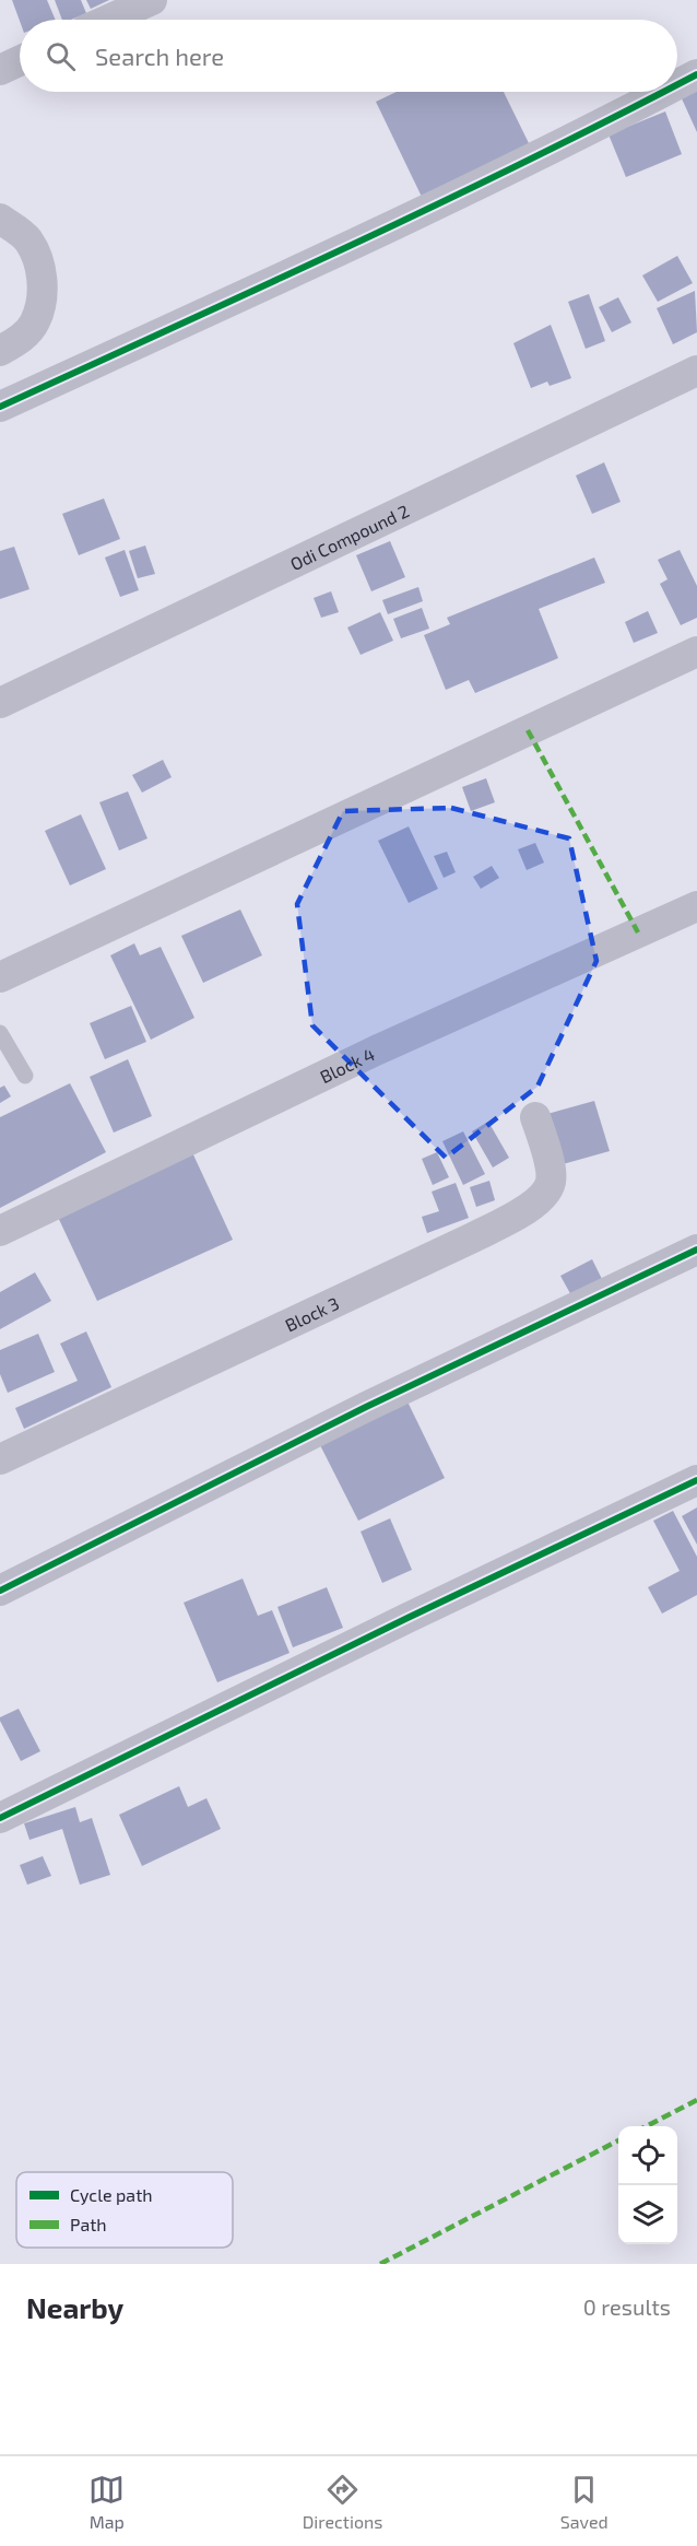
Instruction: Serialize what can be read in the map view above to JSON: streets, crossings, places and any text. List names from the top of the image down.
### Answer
{
  "streets": {
    "street": ["Odi Compound 2", "Block 4", "Block 3"]
  },
  "legend": ["Cycle path", "Path"],
  "page": {
    "search": "Search here",
    "heading": ["Nearby", "0 results"],
    "nav": ["Map", "Directions", "Saved"]
  }
}
